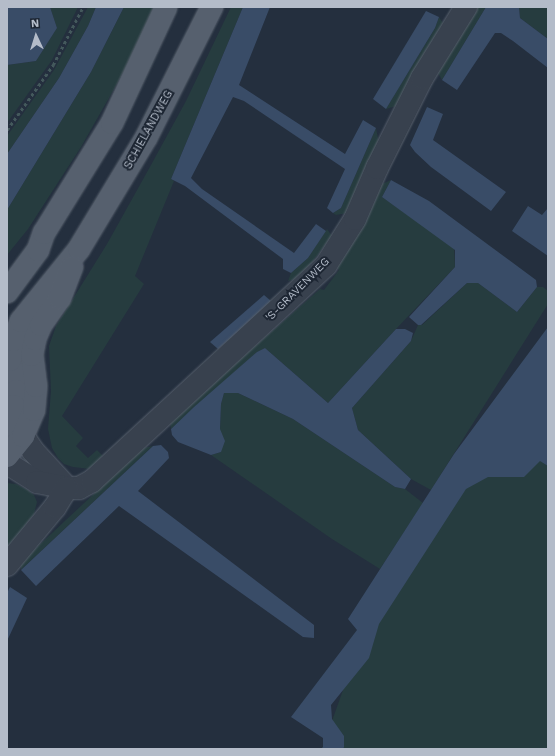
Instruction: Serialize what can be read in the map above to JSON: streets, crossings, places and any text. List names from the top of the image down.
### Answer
{
  "streets": {
    "main road": ["SCHIELANDWEG"],
    "street": ["'S-GRAVENWEG"]
  },
  "north": "top"
}
